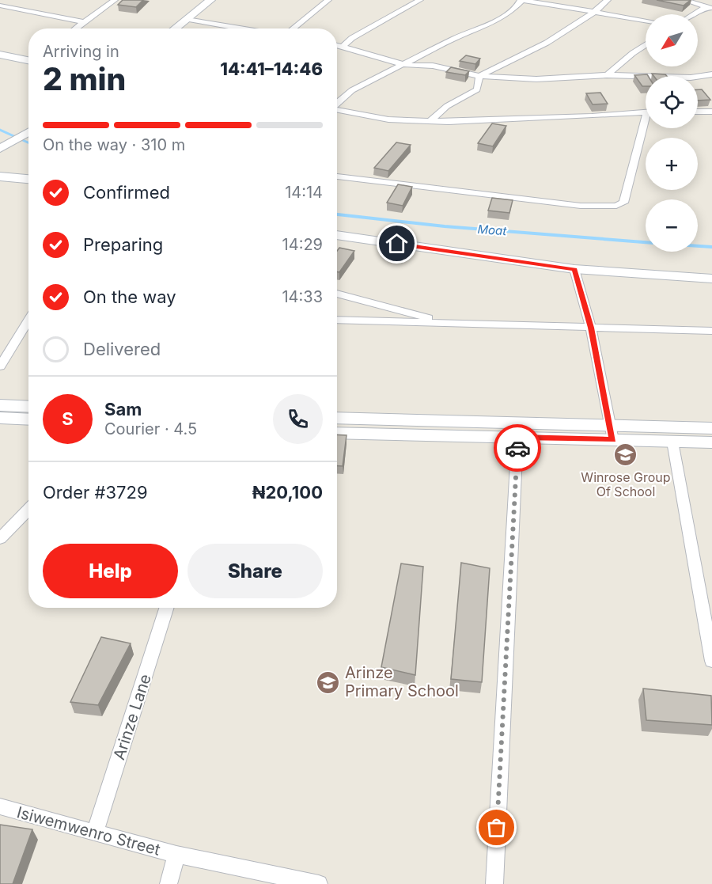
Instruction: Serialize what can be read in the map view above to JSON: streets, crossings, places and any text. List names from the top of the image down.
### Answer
{
  "streets": {
    "street": ["Arinze Lane", "Isiwemwenro Street"]
  },
  "crossings": [
    ["Arinze Lane", "Isiwemwenro Street"]
  ],
  "water": ["Moat"],
  "places": {
    "school or university": ["Winrose Group Of School", "Arinze Primary School"]
  },
  "north": "bottom left",
  "page": {
    "map_buttons": ["+", "−"],
    "heading": ["2 min", "Arriving in", "14:41–14:46"],
    "panel": [
      "Sam",
      "Courier · 4.5",
      "Order #3729",
      "₦20,100"
    ],
    "bar": "On the way · 310 m",
    "list": [
      ["Confirmed", "14:14"],
      ["Preparing", "14:29"],
      ["On the way", "14:33"],
      "Delivered"
    ],
    "round": "S",
    "buttons": ["Help", "Share"]
  }
}
